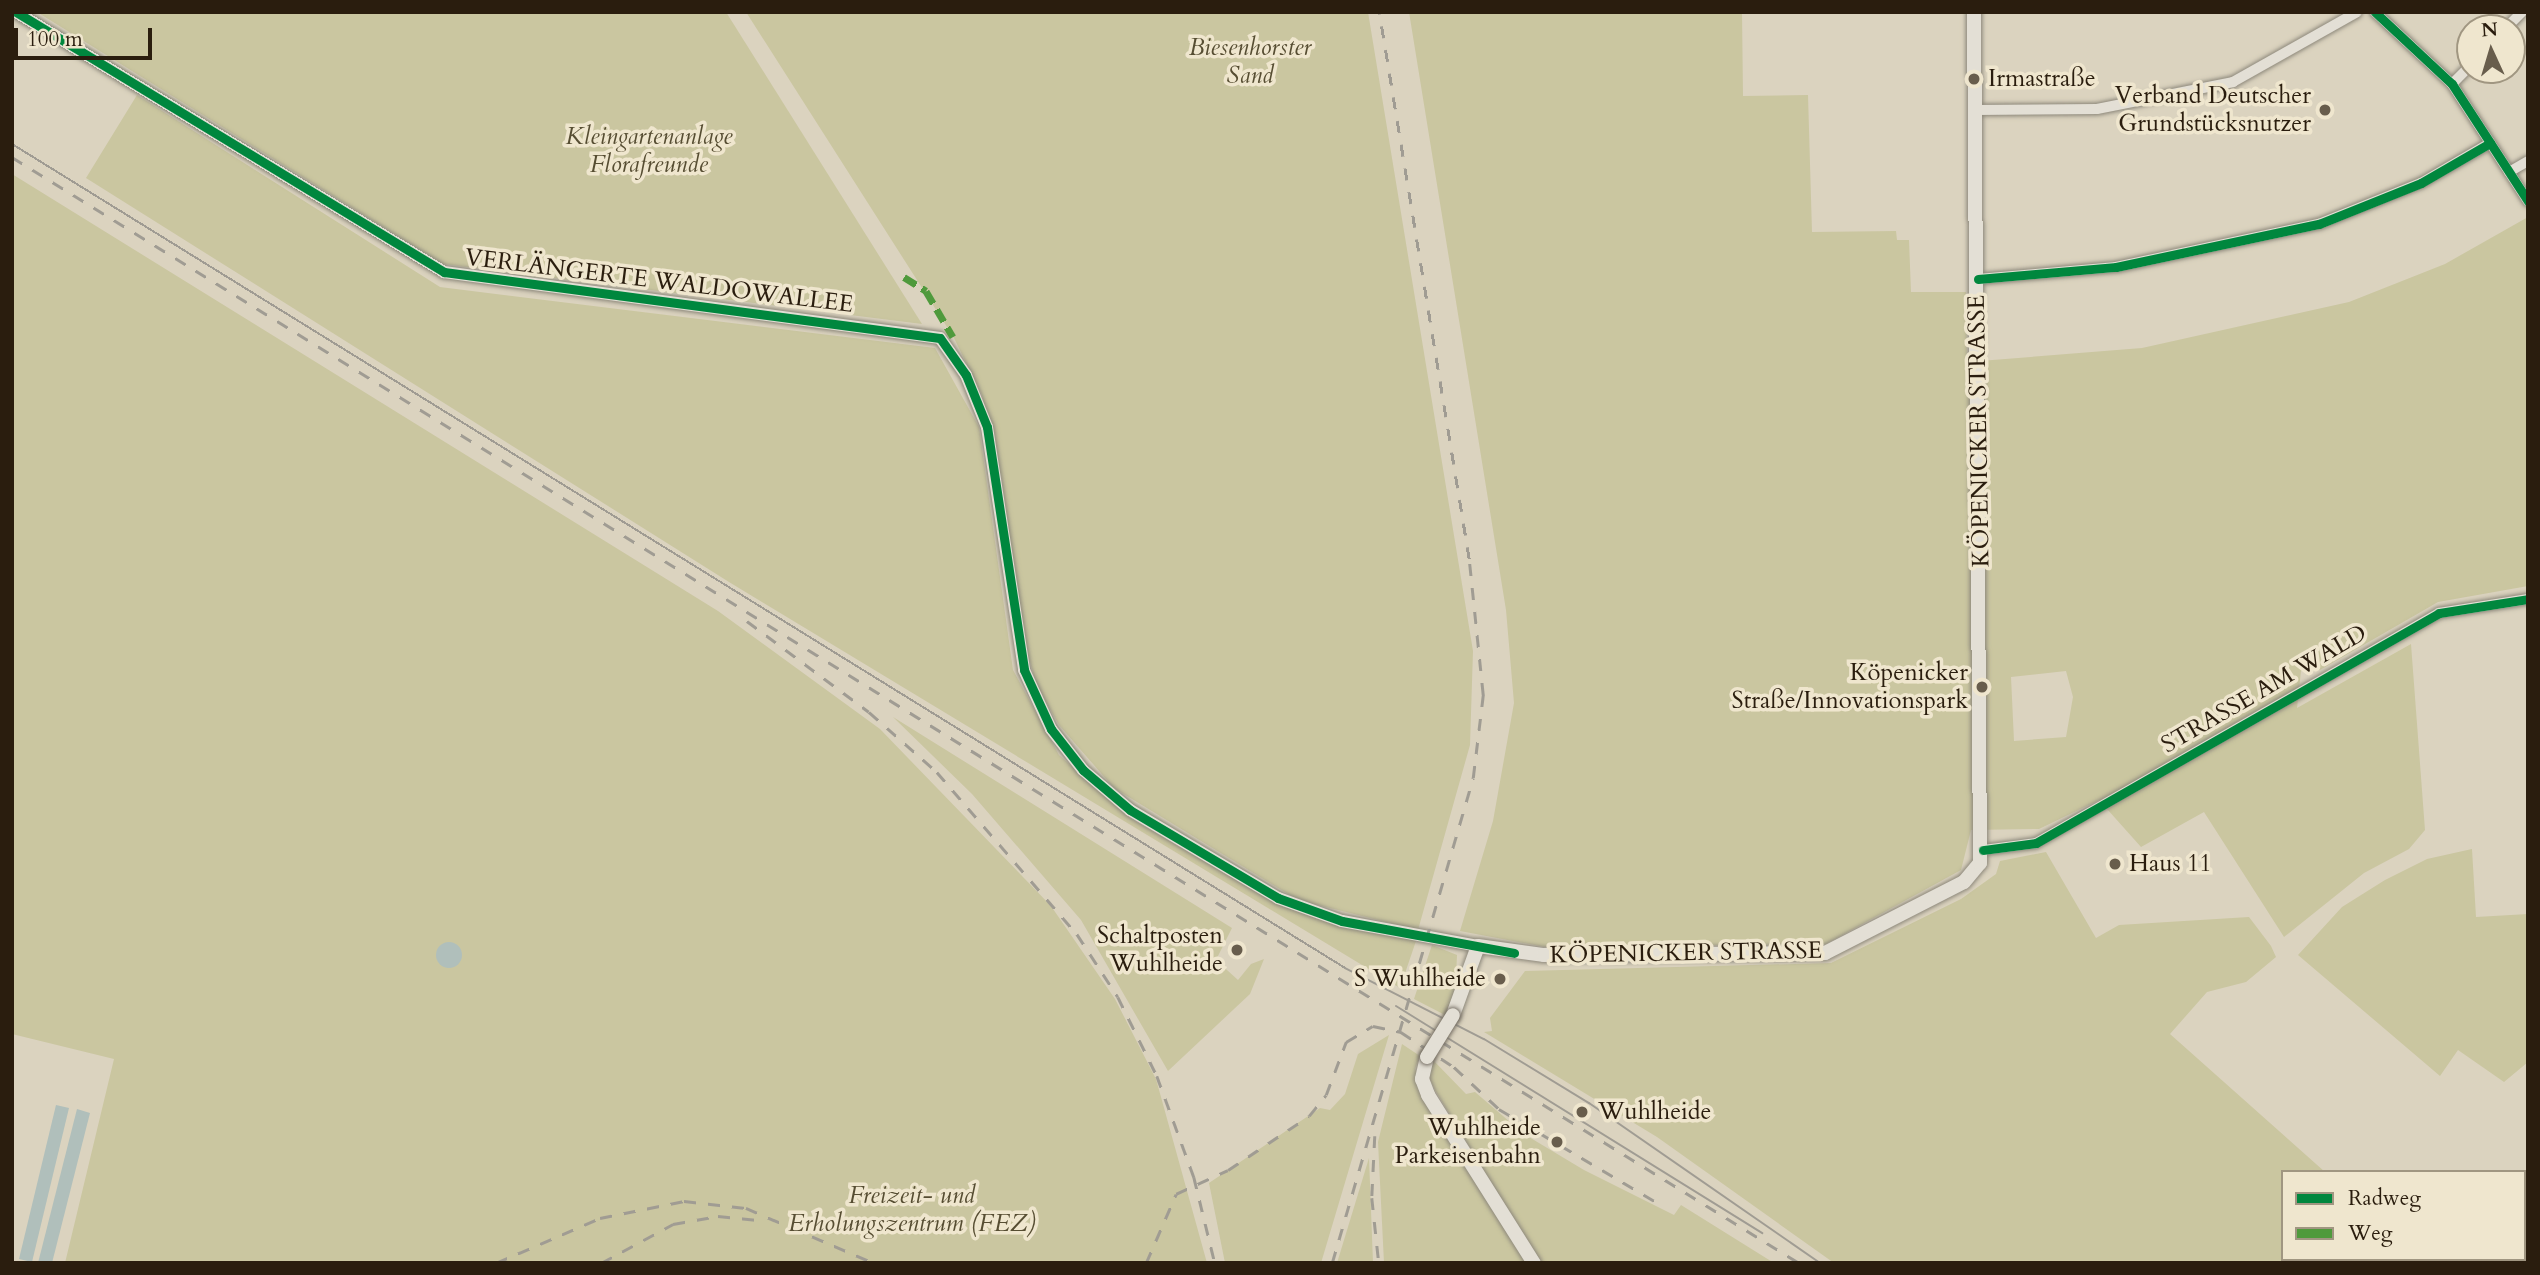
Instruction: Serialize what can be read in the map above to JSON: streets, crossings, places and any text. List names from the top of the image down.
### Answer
{
  "streets": {
    "main road": ["KÖPENICKER STRASSE"],
    "street": ["VERLÄNGERTE WALDOWALLEE", "STRASSE AM WALD"]
  },
  "crossings": [
    ["VERLÄNGERTE WALDOWALLEE", "KÖPENICKER STRASSE"],
    ["KÖPENICKER STRASSE", "STRASSE AM WALD"]
  ],
  "parks": ["Biesenhorster Sand", "Kleingartenanlage Florafreunde", "Freizeit- und Erholungszentrum (FEZ)"],
  "places": [
    "Irmastraße",
    "Verband Deutscher Grundstücksnutzer",
    "Köpenicker Straße/Innovationspark",
    "Haus 11",
    "Schaltposten Wuhlheide",
    "S Wuhlheide",
    "Wuhlheide",
    "Wuhlheide Parkeisenbahn"
  ],
  "legend": ["Radweg", "Weg"],
  "scale_bar": "100 m",
  "north": "top"
}
